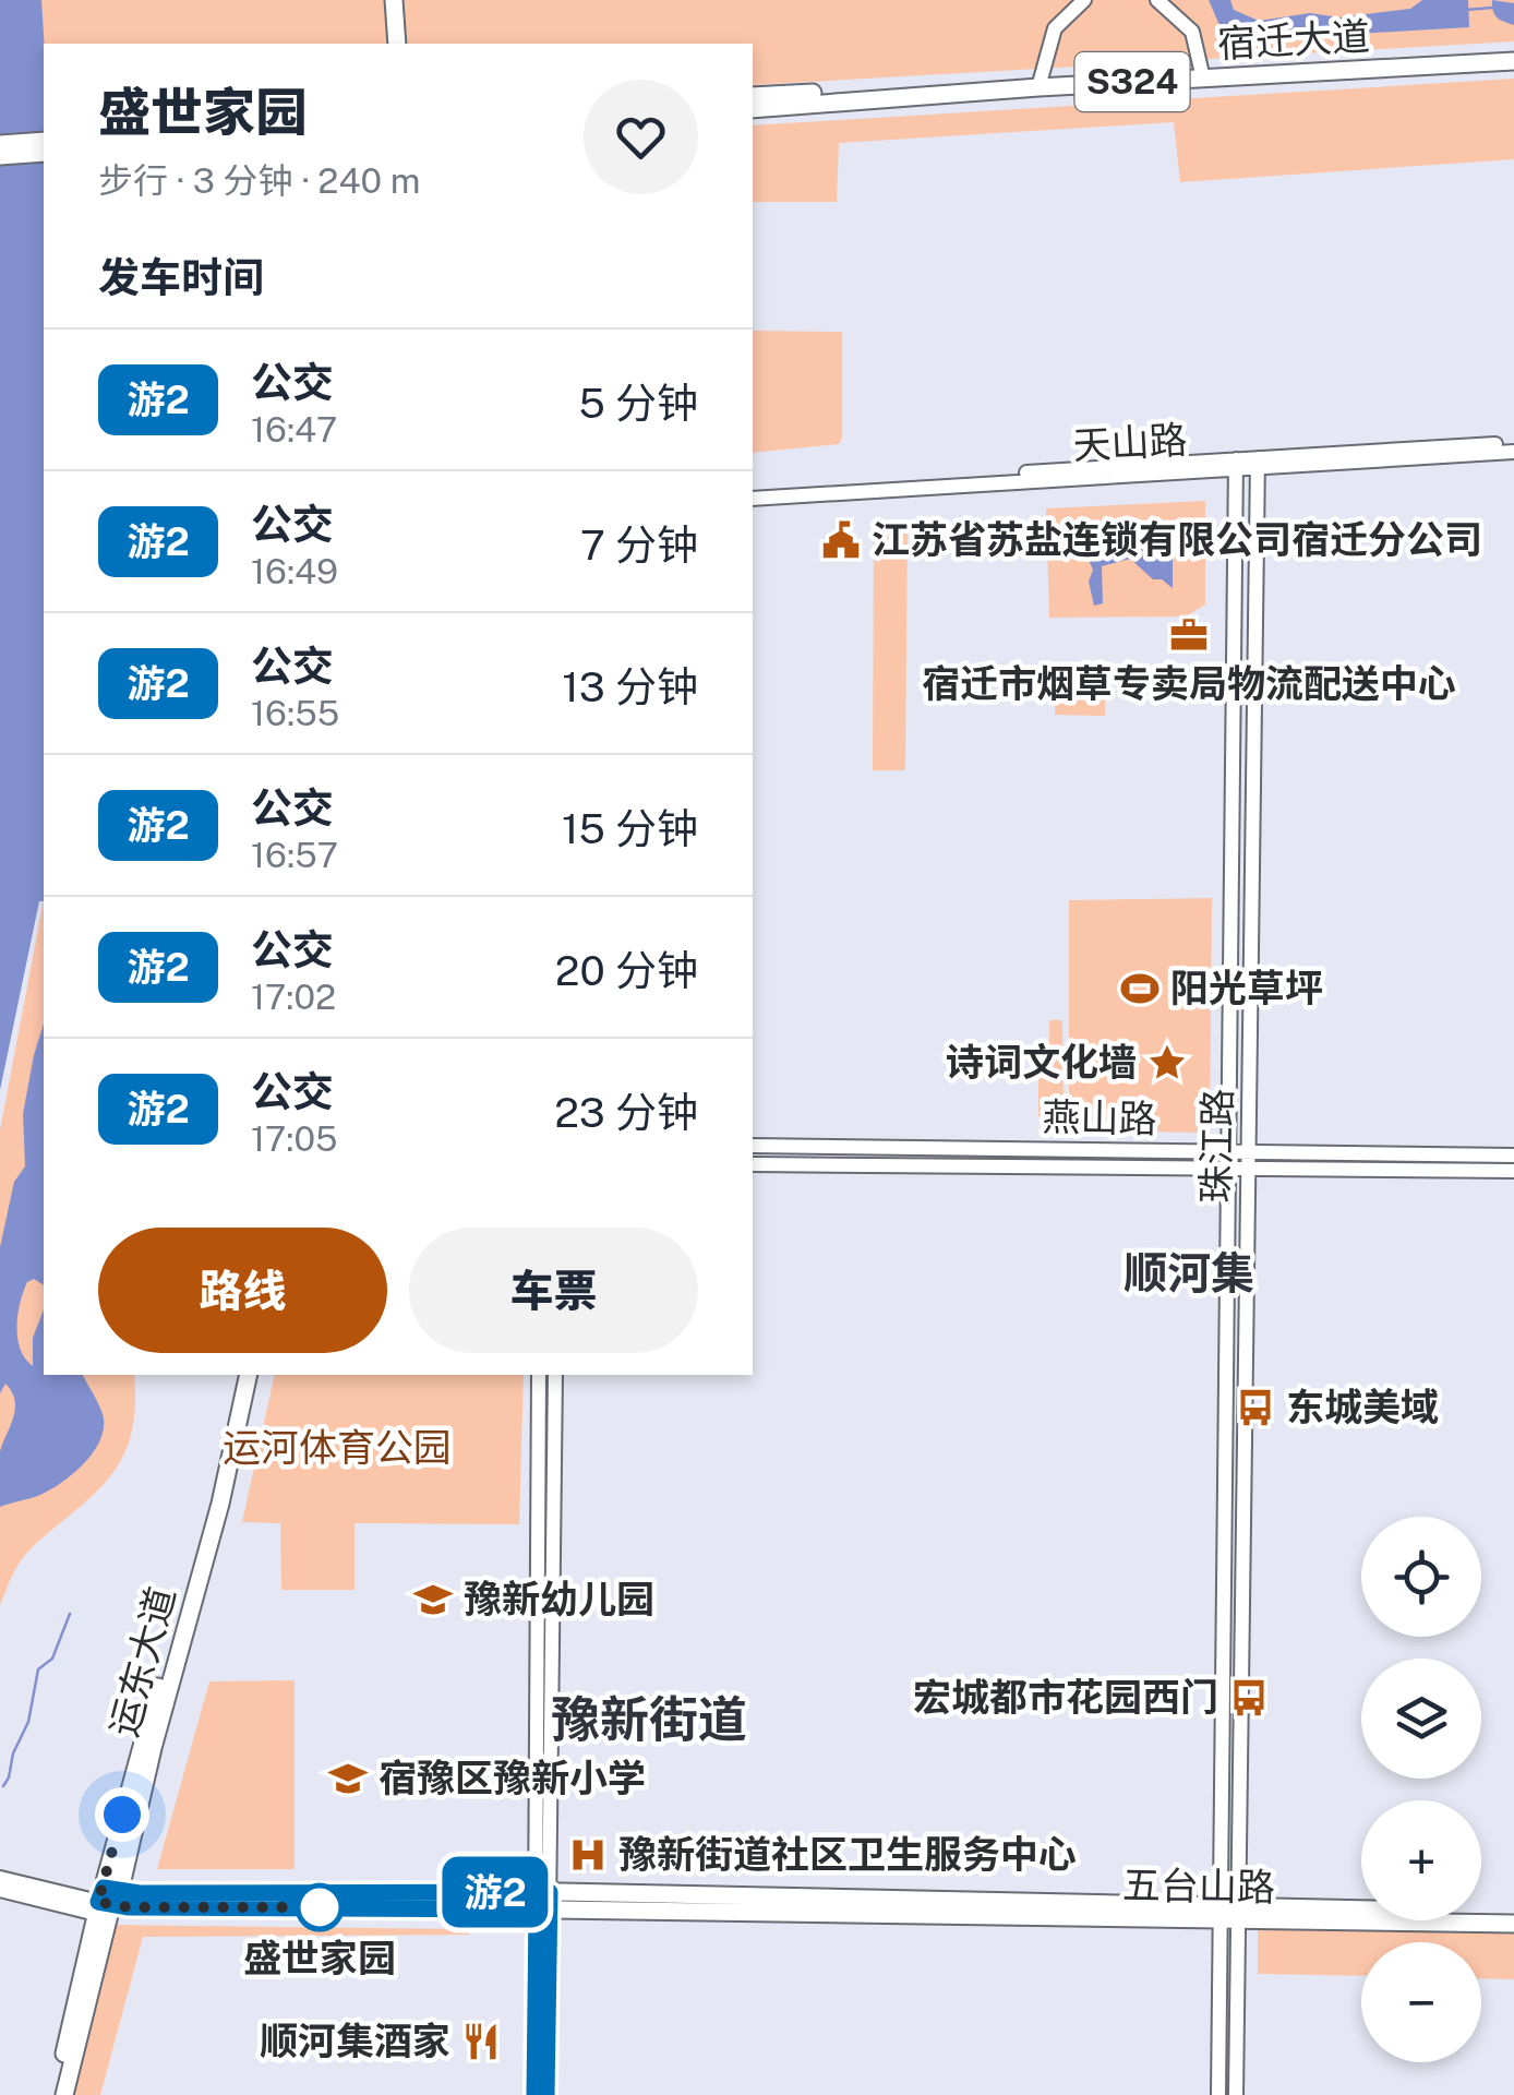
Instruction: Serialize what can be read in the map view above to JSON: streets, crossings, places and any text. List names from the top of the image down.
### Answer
{
  "streets": {
    "main road": [
      "宿迁大道",
      "S324",
      "运东大道",
      "五台山路"
    ],
    "street": ["天山路", "燕山路", "珠江路"]
  },
  "crossings": [
    ["天山路", "珠江路"],
    ["燕山路", "珠江路"],
    ["珠江路", "五台山路"],
    ["运东大道", "五台山路"]
  ],
  "districts": ["顺河集", "豫新街道"],
  "parks": ["运河体育公园"],
  "places": {
    "public building": ["江苏省苏盐连锁有限公司宿迁分公司"],
    "office": ["宿迁市烟草专卖局物流配送中心"],
    "sports": ["阳光草坪"],
    "place": ["诗词文化墙"],
    "bus stop": ["东城美域", "宏城都市花园西门"],
    "school or university": ["豫新幼儿园", "宿豫区豫新小学"],
    "hospital": ["豫新街道社区卫生服务中心"],
    "other": ["盛世家园"],
    "restaurant": ["顺河集酒家"]
  },
  "lines": ["bus line 游2"],
  "page": {
    "on_map": "游2",
    "heading": [
      ["盛世家园", "步行 · 3 分钟 · 240 m"],
      "发车时间"
    ],
    "list": [
      {
        "mark": "游2",
        "name": "公交",
        "note": "16:47",
        "value": "5 分钟"
      },
      {
        "mark": "游2",
        "name": "公交",
        "note": "16:49",
        "value": "7 分钟"
      },
      {
        "mark": "游2",
        "name": "公交",
        "note": "16:55",
        "value": "13 分钟"
      },
      {
        "mark": "游2",
        "name": "公交",
        "note": "16:57",
        "value": "15 分钟"
      },
      {
        "mark": "游2",
        "name": "公交",
        "note": "17:02",
        "value": "20 分钟"
      },
      {
        "mark": "游2",
        "name": "公交",
        "note": "17:05",
        "value": "23 分钟"
      }
    ],
    "buttons": ["路线", "车票"],
    "map_buttons": ["+", "−"]
  }
}
